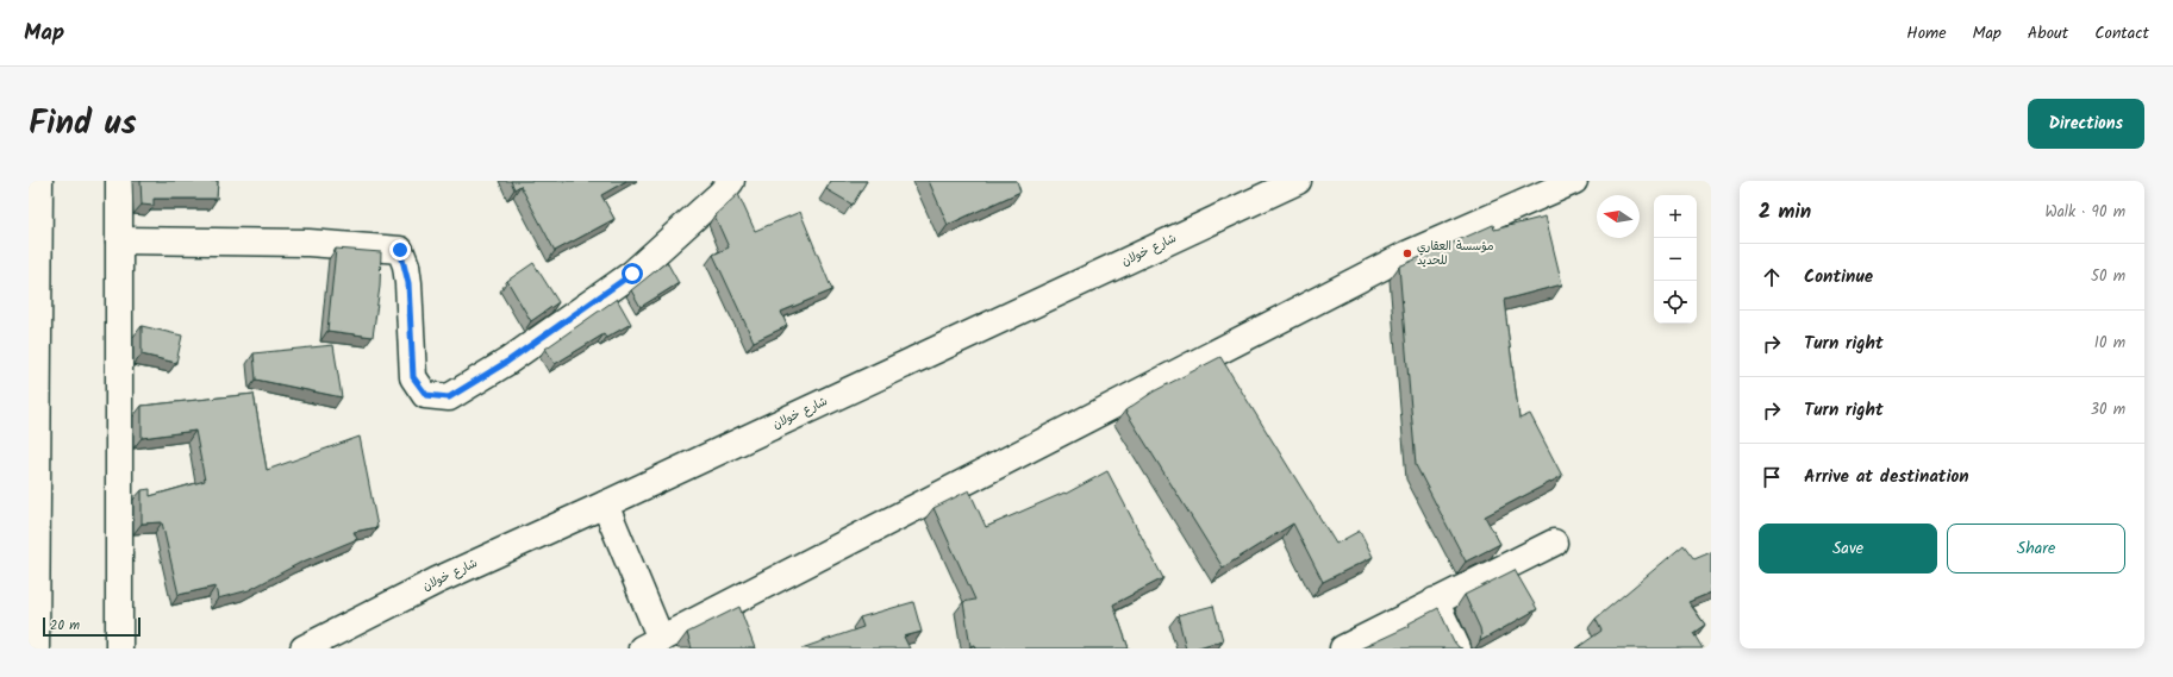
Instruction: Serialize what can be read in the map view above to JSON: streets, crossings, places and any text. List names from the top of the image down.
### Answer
{
  "streets": {
    "main road": ["شارع خولان"]
  },
  "places": ["مؤسسة العقاري للحديد"],
  "scale_bar": "20 m",
  "north": "left",
  "page": {
    "header": "Map",
    "nav": [
      "Home",
      "Map",
      "About",
      "Contact"
    ],
    "title": "Find us",
    "buttons": [
      "Directions",
      ["Save", "Share"]
    ],
    "heading": ["2 min", "Walk · 90 m"],
    "map_buttons": ["+", "−"],
    "list": [
      ["Continue", "50 m"],
      ["Turn right", "10 m"],
      ["Turn right", "30 m"],
      "Arrive at destination"
    ],
    "scale": "20 m"
  }
}
